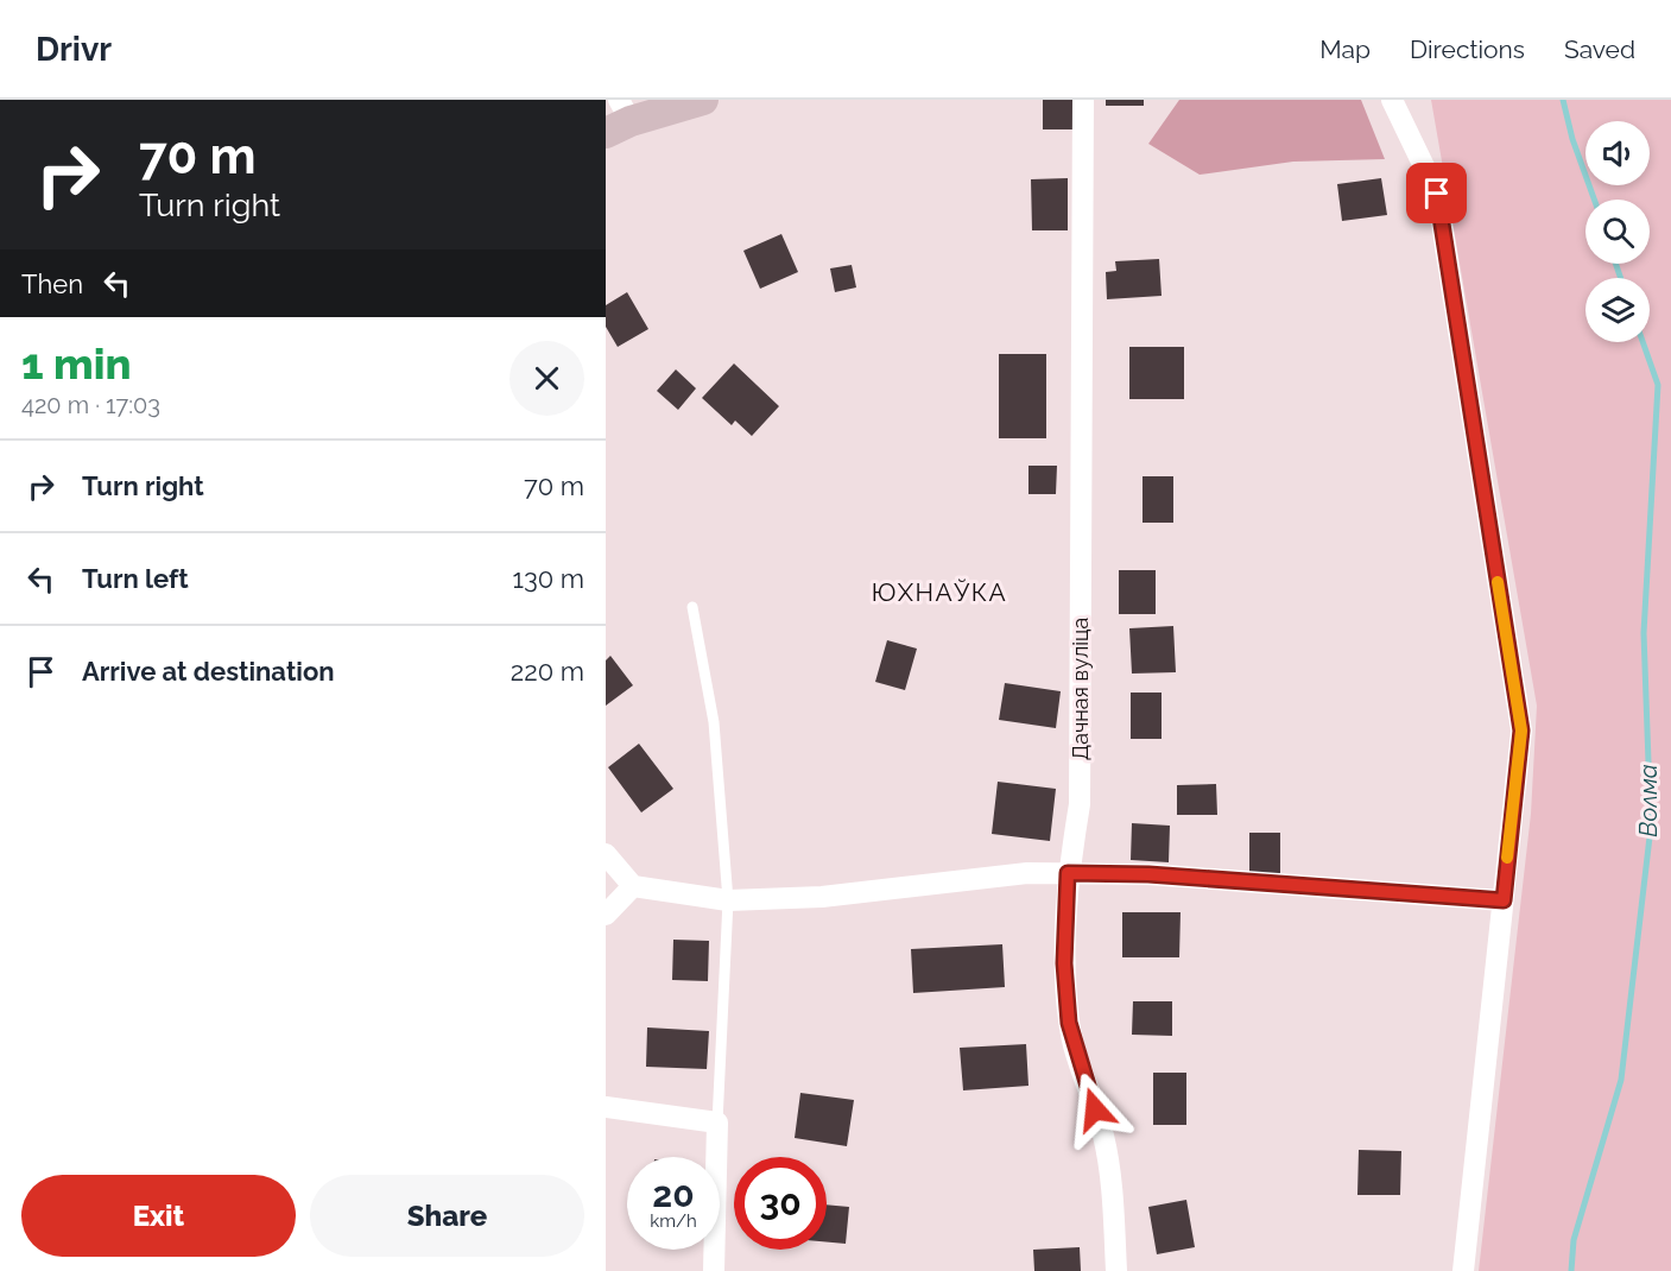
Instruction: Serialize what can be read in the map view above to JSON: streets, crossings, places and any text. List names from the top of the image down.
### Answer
{
  "streets": {
    "street": ["Дачная вуліца"]
  },
  "districts": ["ЮХНАЎКА"],
  "water": ["Волма"],
  "page": {
    "header": "Drivr",
    "nav": ["Map", "Directions", "Saved"],
    "turn": ["70 m", "Turn right"],
    "then": "Then",
    "heading": ["1 min", "420 m · 17:03"],
    "list": [
      {
        "name": "Turn right",
        "value": "70 m"
      },
      {
        "name": "Turn left",
        "value": "130 m"
      },
      {
        "name": "Arrive at destination",
        "value": "220 m"
      }
    ],
    "speed": "20 km/h",
    "limit": "30",
    "buttons": ["Exit", "Share"]
  }
}
